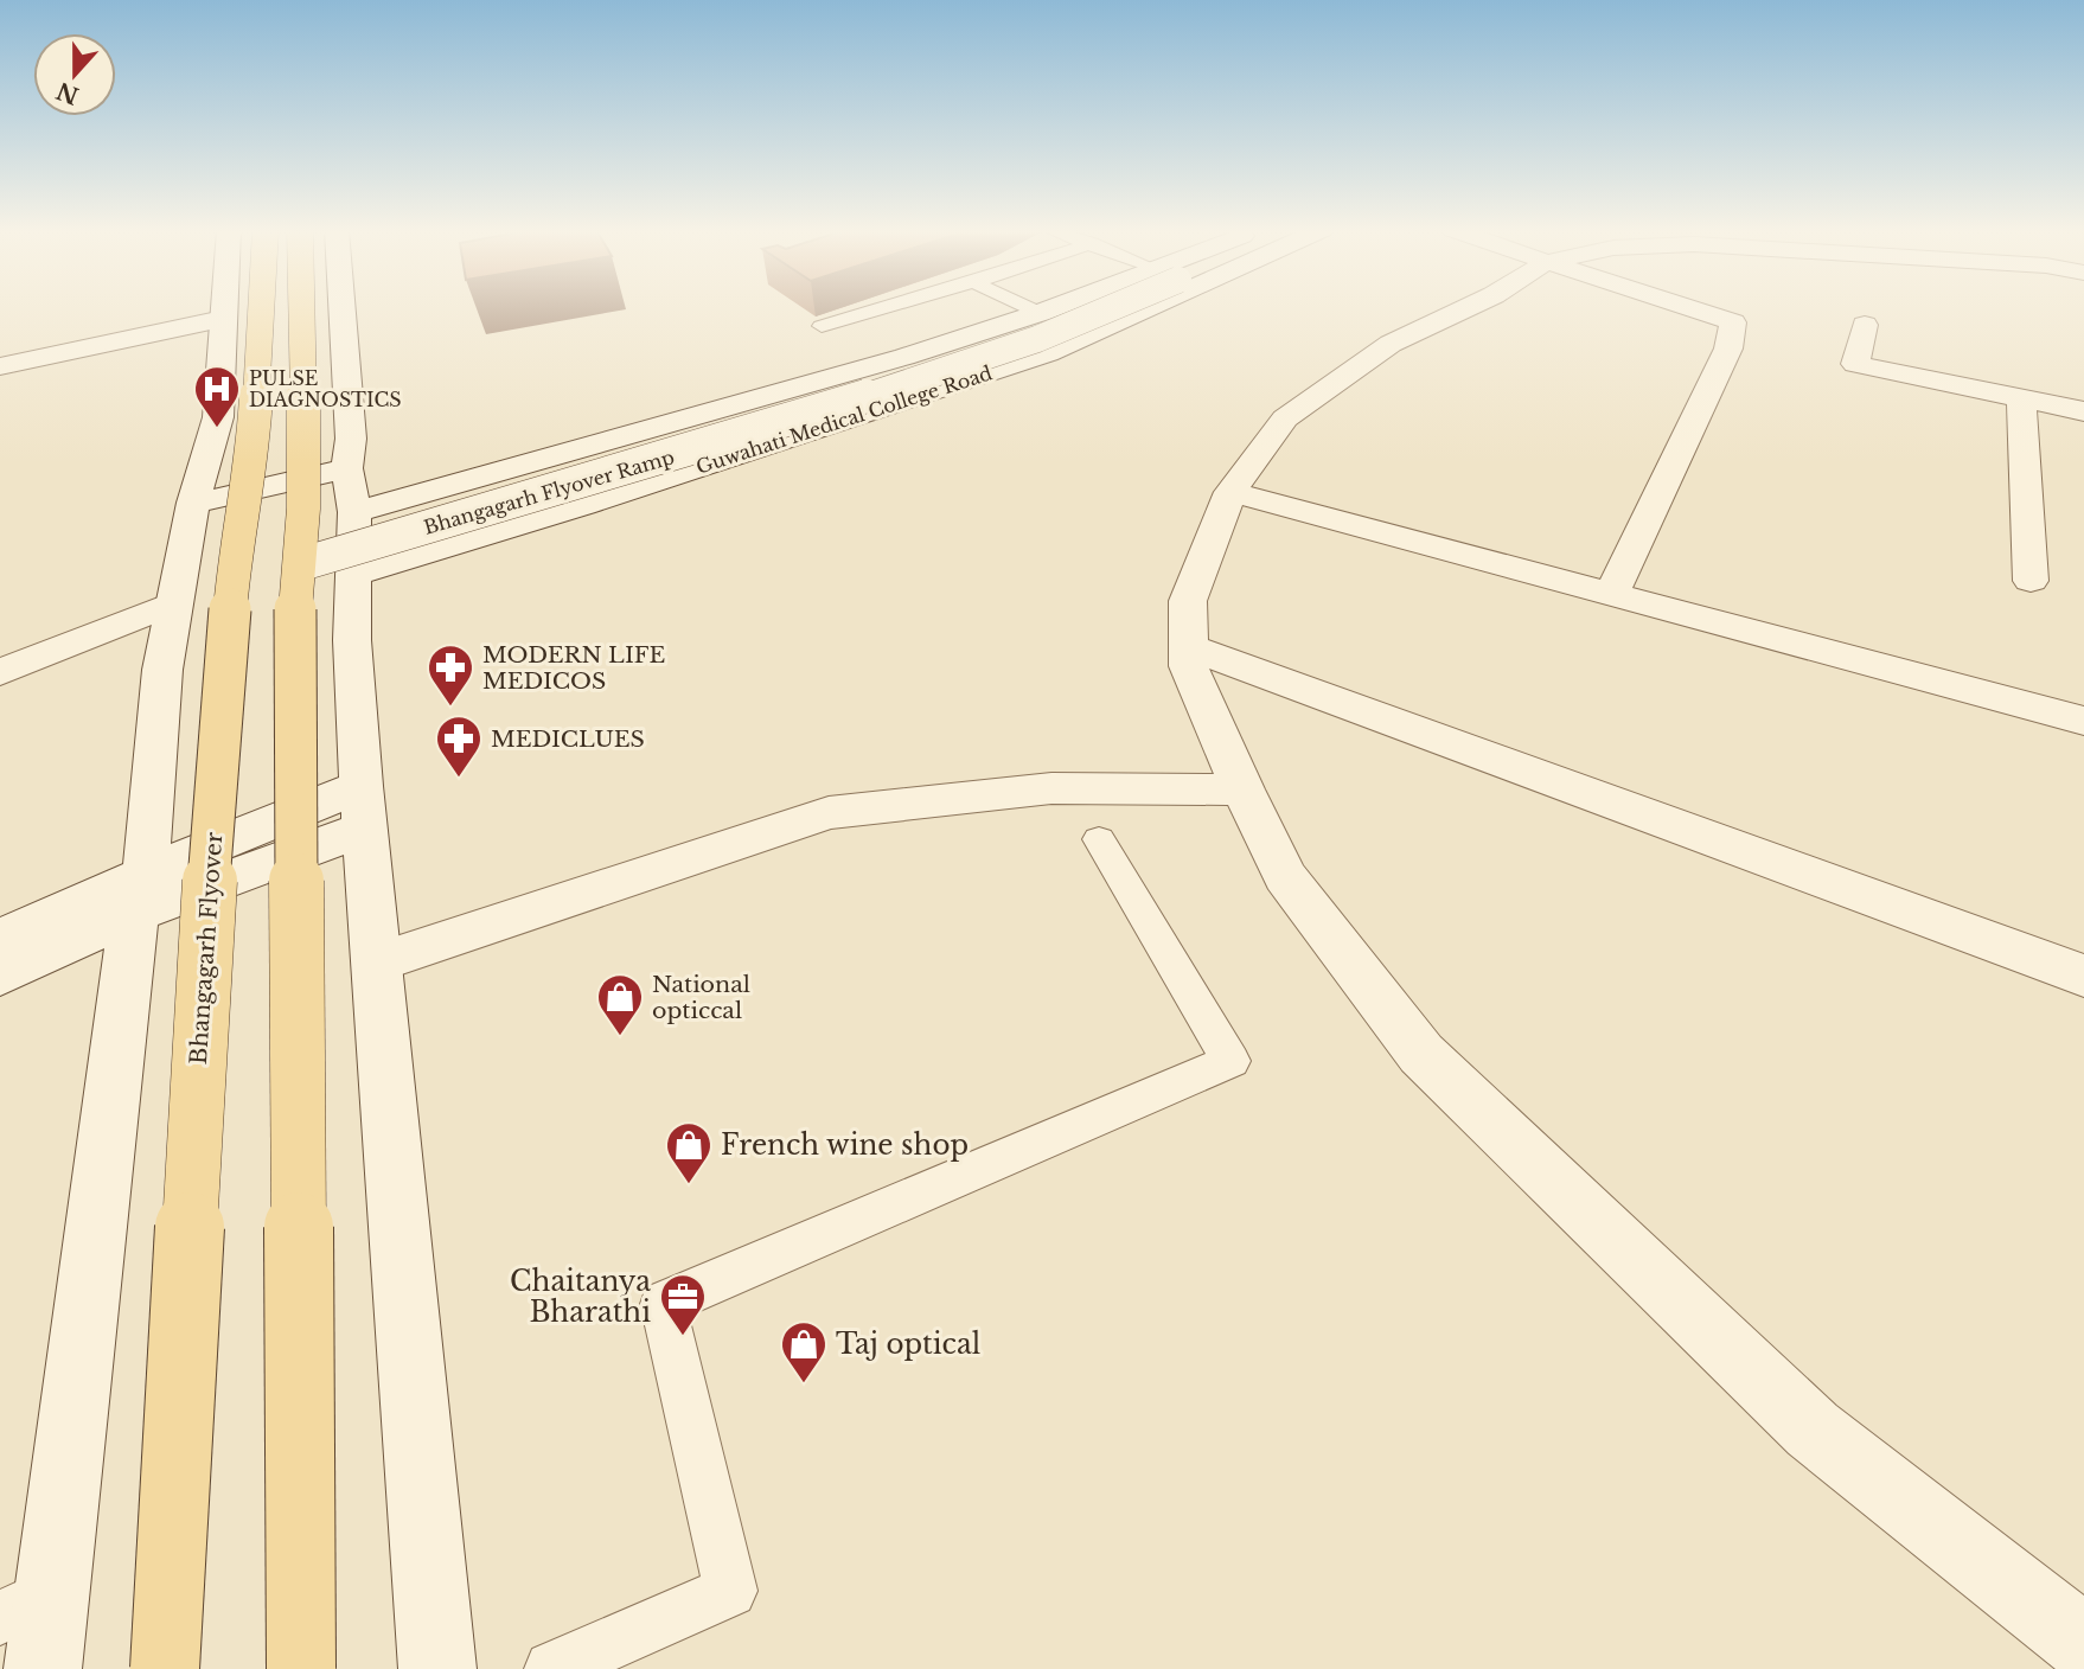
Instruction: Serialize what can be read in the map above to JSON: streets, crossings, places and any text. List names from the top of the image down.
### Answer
{
  "streets": {
    "main road": ["Guwahati Medical College Road", "Bhangagarh Flyover Ramp", "Bhangagarh Flyover"]
  },
  "places": {
    "hospital": ["PULSE DIAGNOSTICS"],
    "pharmacy": ["MODERN LIFE MEDICOS", "MEDICLUES"],
    "shop": ["National opticcal", "French wine shop", "Taj optical"],
    "office": ["Chaitanya Bharathi"]
  },
  "north": "bottom"
}
